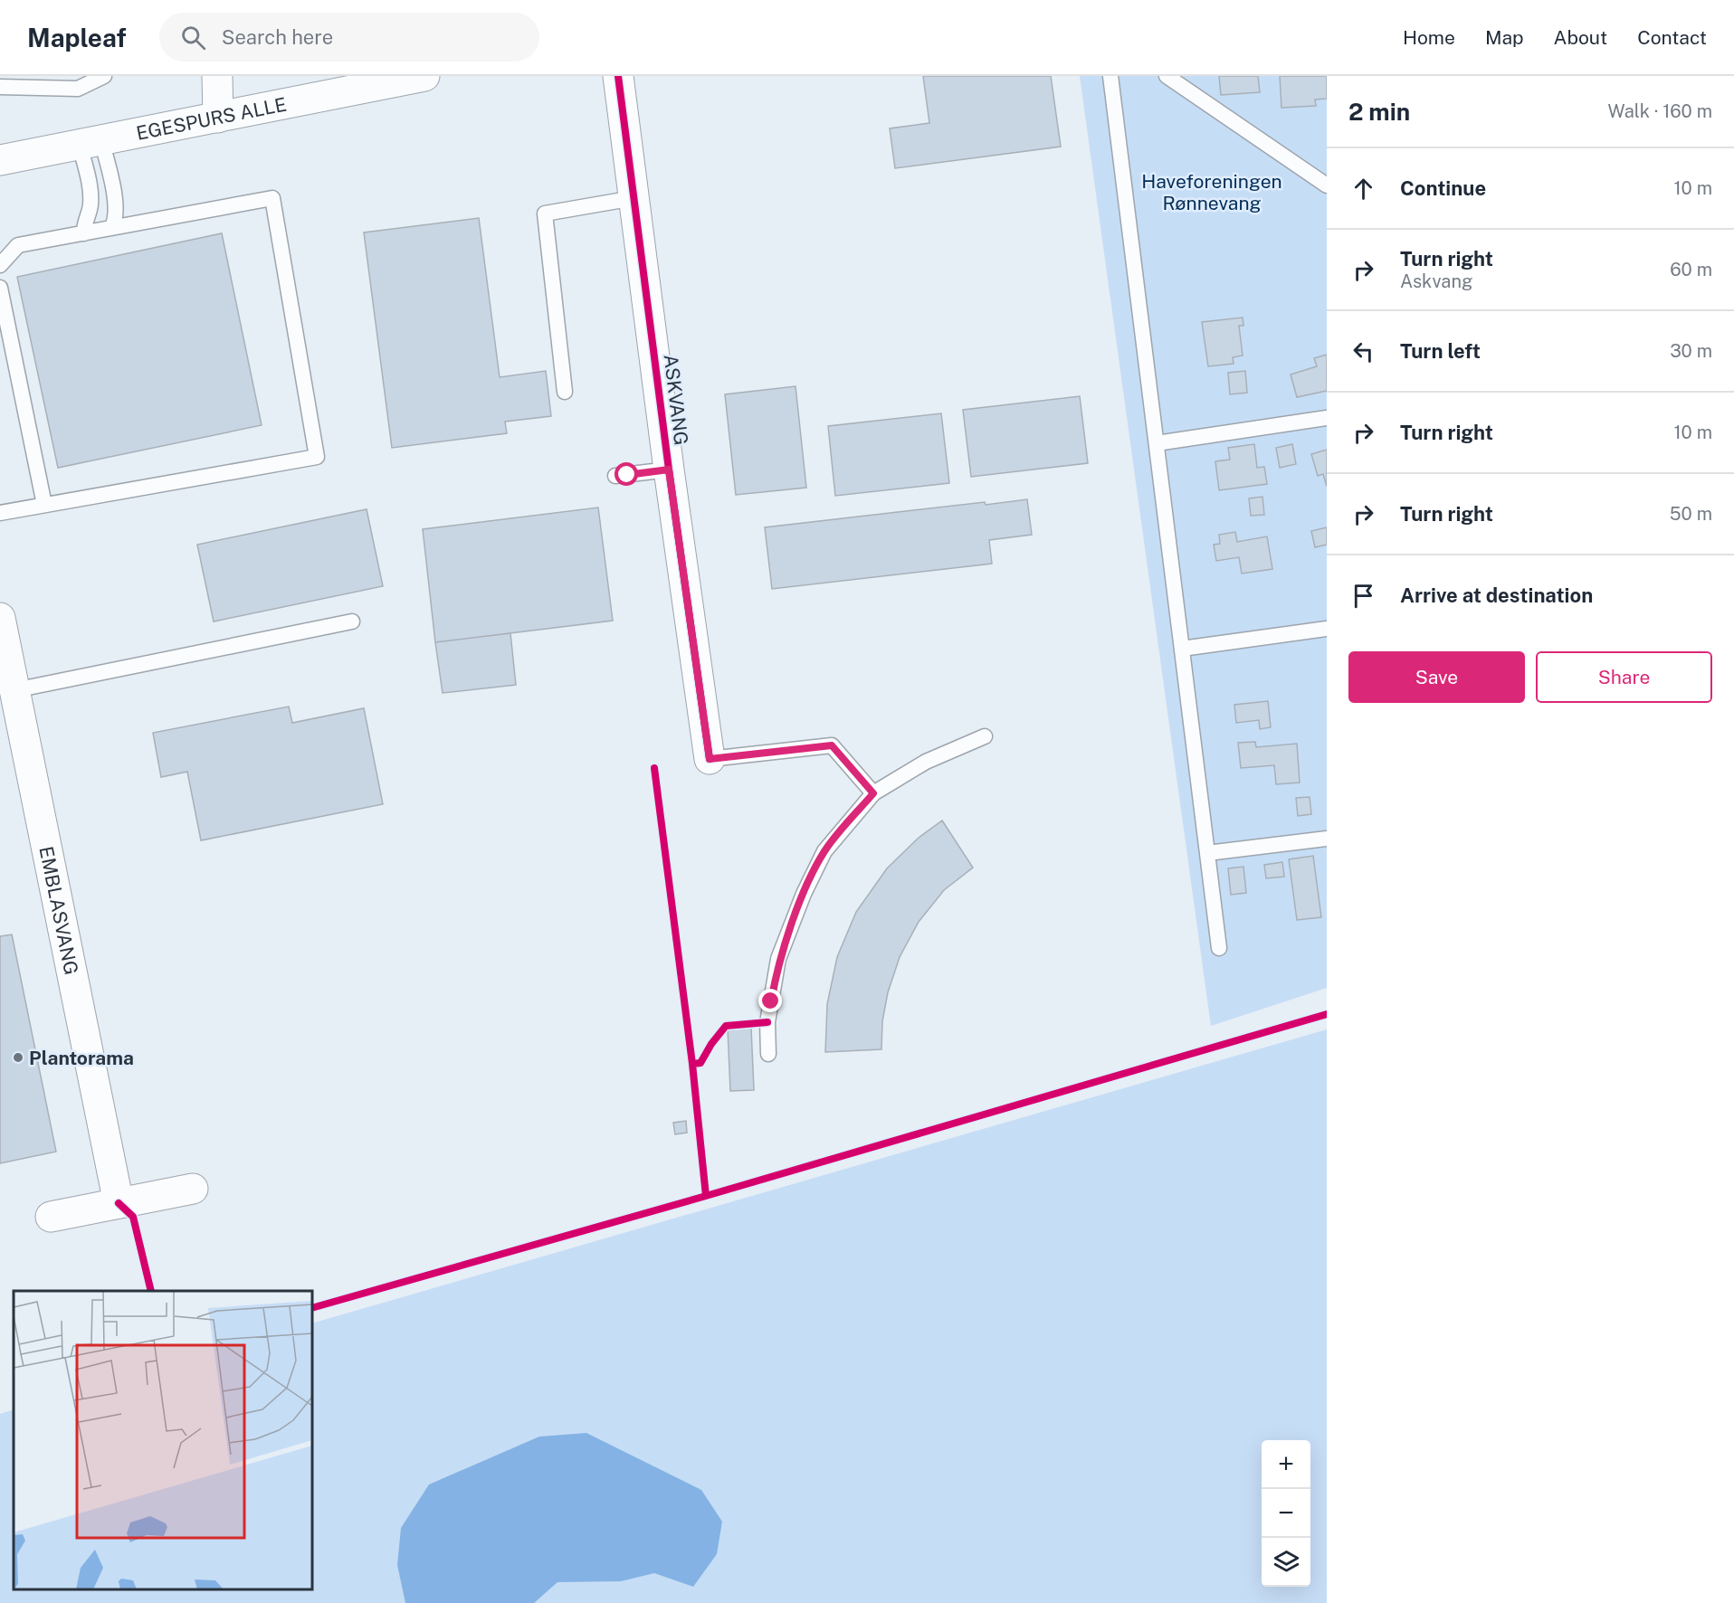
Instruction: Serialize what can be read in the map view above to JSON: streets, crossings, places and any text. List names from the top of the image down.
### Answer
{
  "streets": {
    "street": ["EGESPURS ALLE", "ASKVANG", "EMBLASVANG"]
  },
  "parks": ["Haveforeningen Rønnevang"],
  "places": ["Plantorama"],
  "page": {
    "header": "Mapleaf",
    "search": "Search here",
    "nav": [
      "Home",
      "Map",
      "About",
      "Contact"
    ],
    "heading": ["2 min", "Walk · 160 m"],
    "list": [
      ["Continue", "10 m"],
      ["Turn right", "Askvang", "60 m"],
      ["Turn left", "30 m"],
      ["Turn right", "10 m"],
      ["Turn right", "50 m"],
      "Arrive at destination"
    ],
    "buttons": ["Save", "Share"],
    "map_buttons": ["+", "−"]
  }
}
